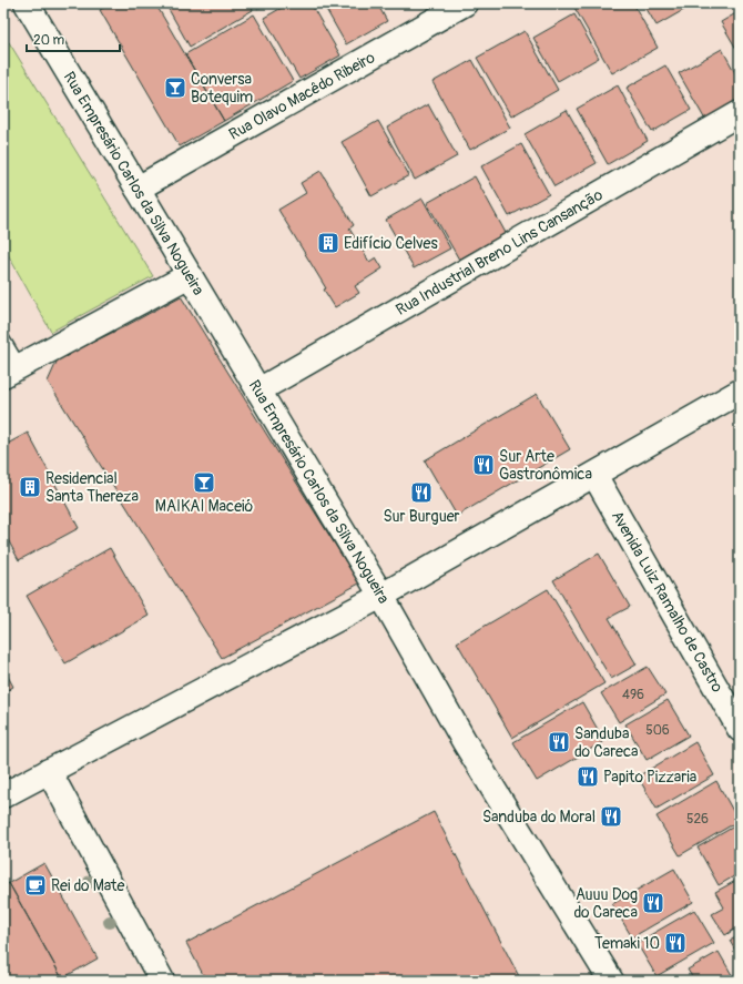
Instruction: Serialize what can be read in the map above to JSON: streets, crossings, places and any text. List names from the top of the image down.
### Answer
{
  "streets": {
    "street": [
      "Rua Olavo Macêdo Ribeiro",
      "Rua Empresário Carlos da Silva Nogueira",
      "Rua Industrial Breno Lins Cansanção",
      "Avenida Luiz Ramalho de Castro"
    ]
  },
  "crossings": [
    ["Rua Olavo Macêdo Ribeiro", "Rua Empresário Carlos da Silva Nogueira"],
    ["Rua Empresário Carlos da Silva Nogueira", "Rua Industrial Breno Lins Cansanção"]
  ],
  "places": {
    "bar": ["Conversa Botequim", "MAIKAI Maceió"],
    "building": ["Edifício Celves", "Residencial Santa Thereza"],
    "restaurant": [
      "Sur Arte Gastronômica",
      "Sur Burguer",
      "Sanduba do Careca",
      "Papito Pizzaria",
      "Sanduba do Moral",
      "Auuu Dog do Careca",
      "Temaki 10"
    ],
    "cafe": ["Rei do Mate"]
  },
  "house_numbers": ["496", "506", "526"],
  "scale_bar": "20 m"
}
